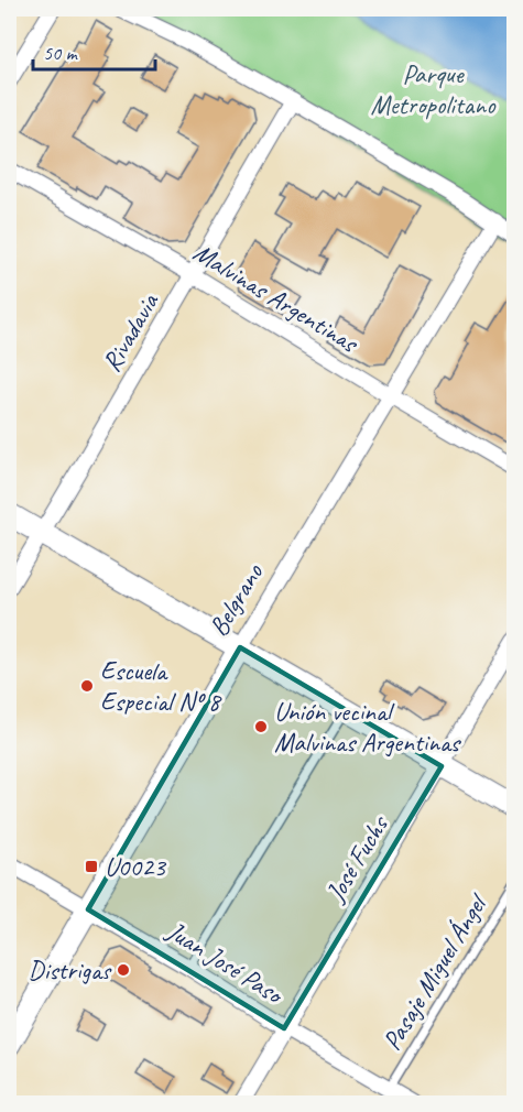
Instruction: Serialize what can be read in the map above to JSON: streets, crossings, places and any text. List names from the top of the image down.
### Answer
{
  "streets": {
    "street": [
      "Malvinas Argentinas",
      "Rivadavia",
      "Belgrano",
      "José Fuchs",
      "Juan José Paso"
    ],
    "lane": ["Pasaje Miguel Ángel"]
  },
  "crossings": [
    ["Malvinas Argentinas", "Rivadavia"],
    ["Malvinas Argentinas", "Belgrano"],
    ["Belgrano", "Juan José Paso"],
    ["José Fuchs", "Juan José Paso"],
    ["Juan José Paso", "Pasaje Miguel Ángel"]
  ],
  "parks": ["Parque Metropolitano"],
  "places": {
    "other": ["Escuela Especial Nº 8", "Unión vecinal Malvinas Argentinas", "Distrigas"],
    "transit": ["U0023"]
  },
  "scale_bar": "50 m"
}
